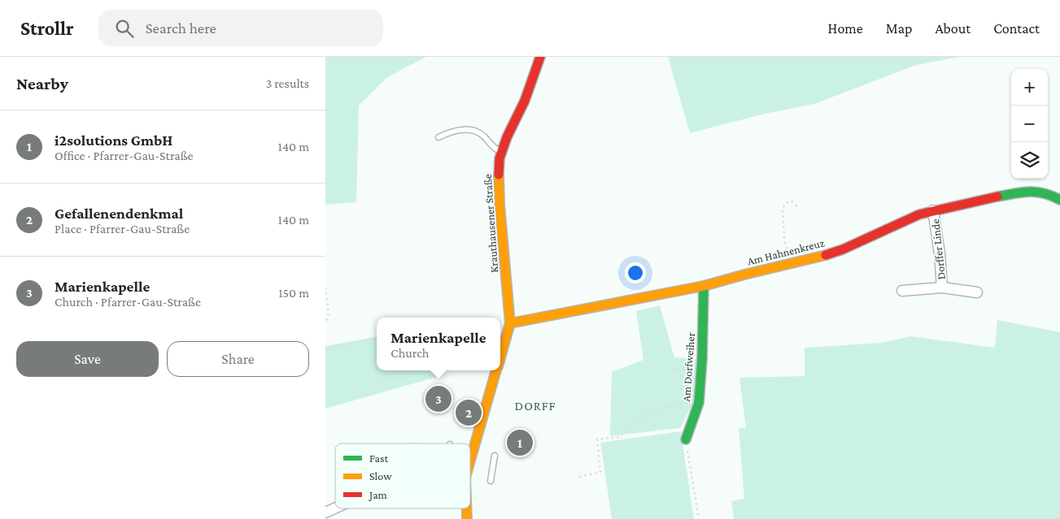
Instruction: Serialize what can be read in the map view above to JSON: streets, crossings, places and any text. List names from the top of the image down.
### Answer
{
  "streets": {
    "street": [
      "Krauthausener Straße",
      "Dorffer Linde",
      "Am Hahnenkreuz",
      "Am Dorfweiher"
    ]
  },
  "crossings": [
    ["Krauthausener Straße", "Am Hahnenkreuz"],
    ["Dorffer Linde", "Am Hahnenkreuz"],
    ["Am Hahnenkreuz", "Am Dorfweiher"]
  ],
  "districts": ["DORFF"],
  "legend": ["Fast", "Slow", "Jam"],
  "page": {
    "header": "Strollr",
    "search": "Search here",
    "nav": [
      "Home",
      "Map",
      "About",
      "Contact"
    ],
    "heading": ["Nearby", "3 results"],
    "map_buttons": ["+", "−"],
    "list": [
      {
        "mark": "1",
        "name": "i2solutions GmbH",
        "note": "Office · Pfarrer-Gau-Straße",
        "value": "140 m"
      },
      {
        "mark": "2",
        "name": "Gefallenendenkmal",
        "note": "Place · Pfarrer-Gau-Straße",
        "value": "140 m"
      },
      {
        "mark": "3",
        "name": "Marienkapelle",
        "note": "Church · Pfarrer-Gau-Straße",
        "value": "150 m"
      }
    ],
    "popup": ["Marienkapelle", "Church"],
    "buttons": ["Save", "Share"],
    "pins": ["3", "2", "1"]
  }
}
